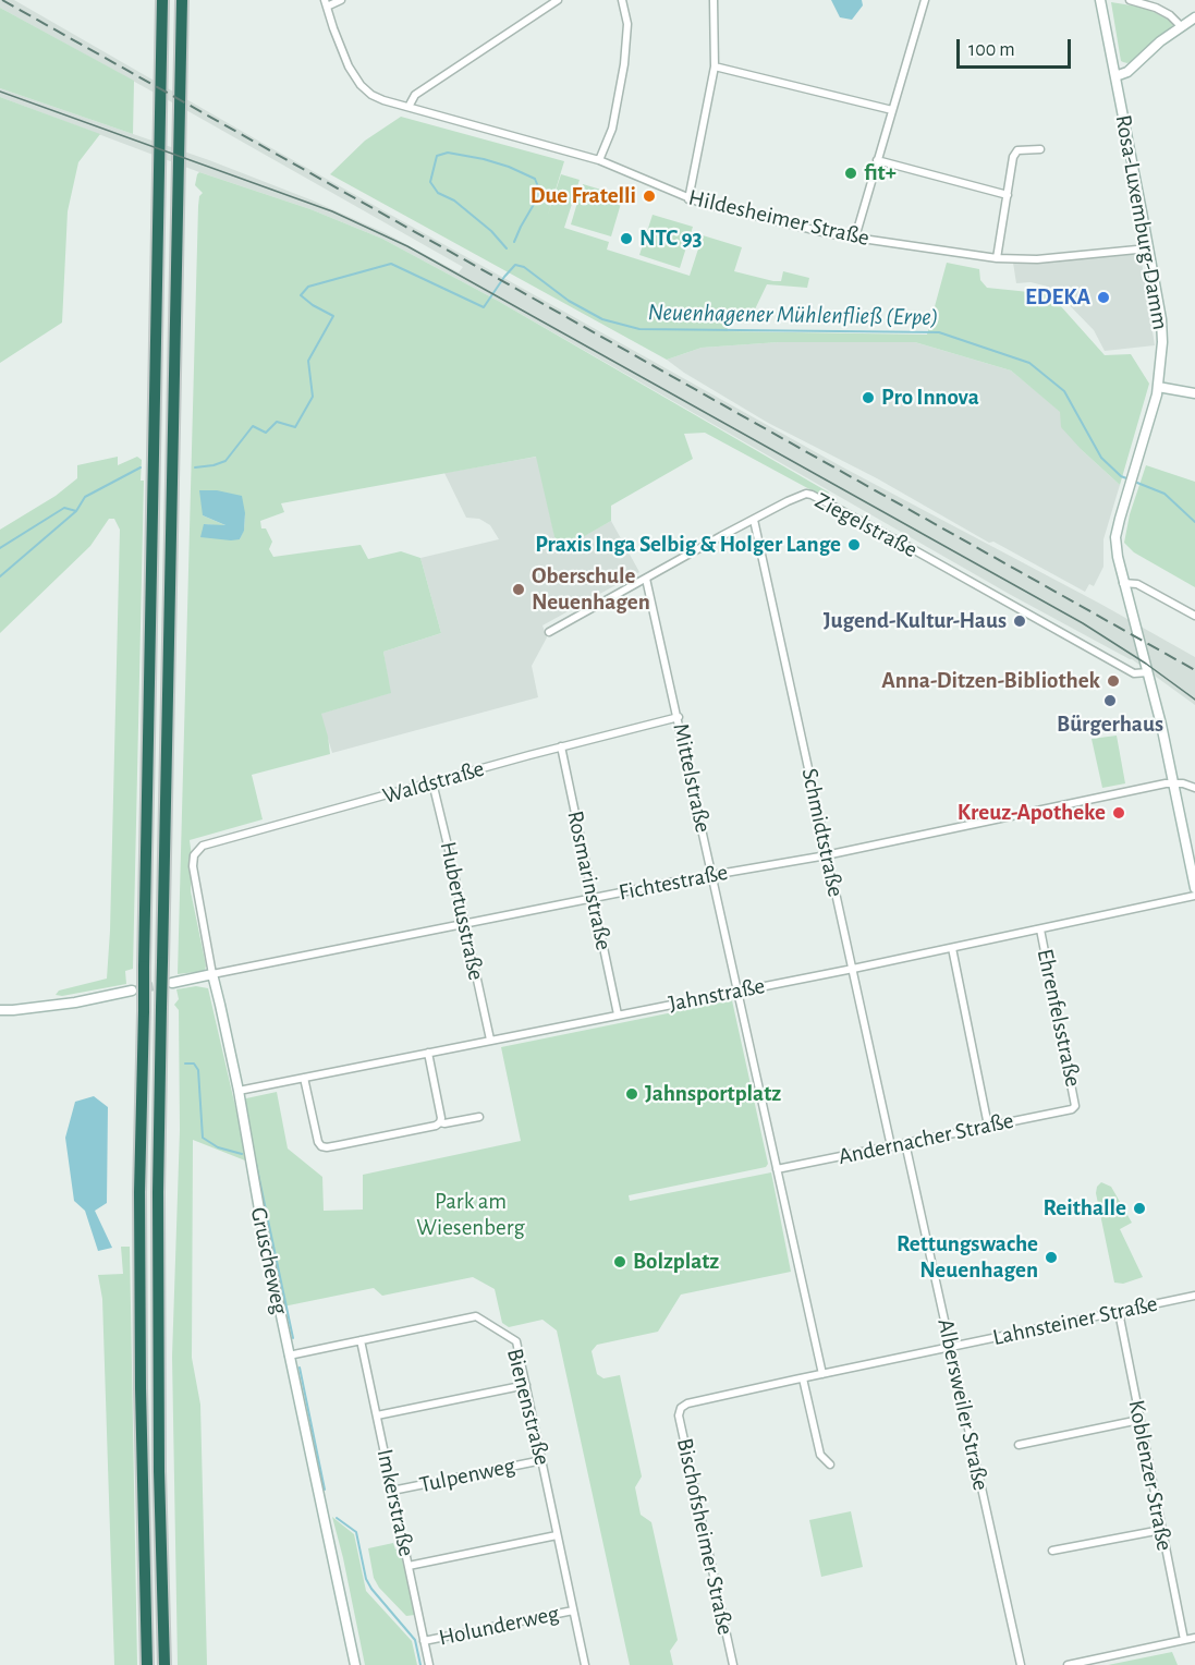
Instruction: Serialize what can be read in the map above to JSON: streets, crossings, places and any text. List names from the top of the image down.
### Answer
{
  "streets": {
    "street": [
      "Hildesheimer Straße",
      "Rosa-Luxemburg-Damm",
      "Ziegelstraße",
      "Mittelstraße",
      "Waldstraße",
      "Schmidtstraße",
      "Rosmarinstraße",
      "Fichtestraße",
      "Hubertusstraße",
      "Jahnstraße",
      "Ehrenfelsstraße",
      "Andernacher Straße",
      "Gruscheweg",
      "Lahnsteiner Straße",
      "Albersweiler Straße",
      "Bienenstraße",
      "Tulpenweg",
      "Koblenzer Straße",
      "Imkerstraße",
      "Bischofsheimer Straße",
      "Holunderweg"
    ]
  },
  "crossings": [
    ["Hildesheimer Straße", "Rosa-Luxemburg-Damm"],
    ["Rosa-Luxemburg-Damm", "Ziegelstraße"],
    ["Rosa-Luxemburg-Damm", "Fichtestraße"],
    ["Ziegelstraße", "Mittelstraße"],
    ["Ziegelstraße", "Schmidtstraße"],
    ["Mittelstraße", "Waldstraße"],
    ["Mittelstraße", "Fichtestraße"],
    ["Mittelstraße", "Jahnstraße"],
    ["Mittelstraße", "Andernacher Straße"],
    ["Mittelstraße", "Lahnsteiner Straße"],
    ["Waldstraße", "Rosmarinstraße"],
    ["Waldstraße", "Hubertusstraße"],
    ["Waldstraße", "Gruscheweg"],
    ["Schmidtstraße", "Fichtestraße"],
    ["Schmidtstraße", "Jahnstraße"],
    ["Schmidtstraße", "Andernacher Straße"],
    ["Rosmarinstraße", "Fichtestraße"],
    ["Rosmarinstraße", "Jahnstraße"],
    ["Fichtestraße", "Hubertusstraße"],
    ["Fichtestraße", "Gruscheweg"],
    ["Hubertusstraße", "Jahnstraße"],
    ["Jahnstraße", "Ehrenfelsstraße"],
    ["Jahnstraße", "Gruscheweg"],
    ["Ehrenfelsstraße", "Andernacher Straße"],
    ["Andernacher Straße", "Albersweiler Straße"],
    ["Gruscheweg", "Bienenstraße"],
    ["Lahnsteiner Straße", "Albersweiler Straße"],
    ["Lahnsteiner Straße", "Koblenzer Straße"],
    ["Lahnsteiner Straße", "Bischofsheimer Straße"],
    ["Bienenstraße", "Tulpenweg"],
    ["Bienenstraße", "Imkerstraße"],
    ["Bienenstraße", "Holunderweg"],
    ["Tulpenweg", "Imkerstraße"],
    ["Imkerstraße", "Holunderweg"]
  ],
  "water": ["Neuenhagener Mühlenfließ (Erpe)"],
  "parks": ["Park am Wiesenberg"],
  "places": [
    "fit+",
    "Due Fratelli",
    "NTC 93",
    "EDEKA",
    "Pro Innova",
    "Praxis Inga Selbig & Holger Lange",
    "Oberschule Neuenhagen",
    "Jugend-Kultur-Haus",
    "Anna-Ditzen-Bibliothek",
    "Bürgerhaus",
    "Kreuz-Apotheke",
    "Jahnsportplatz",
    "Reithalle",
    "Rettungswache Neuenhagen",
    "Bolzplatz"
  ],
  "scale_bar": "100 m"
}
